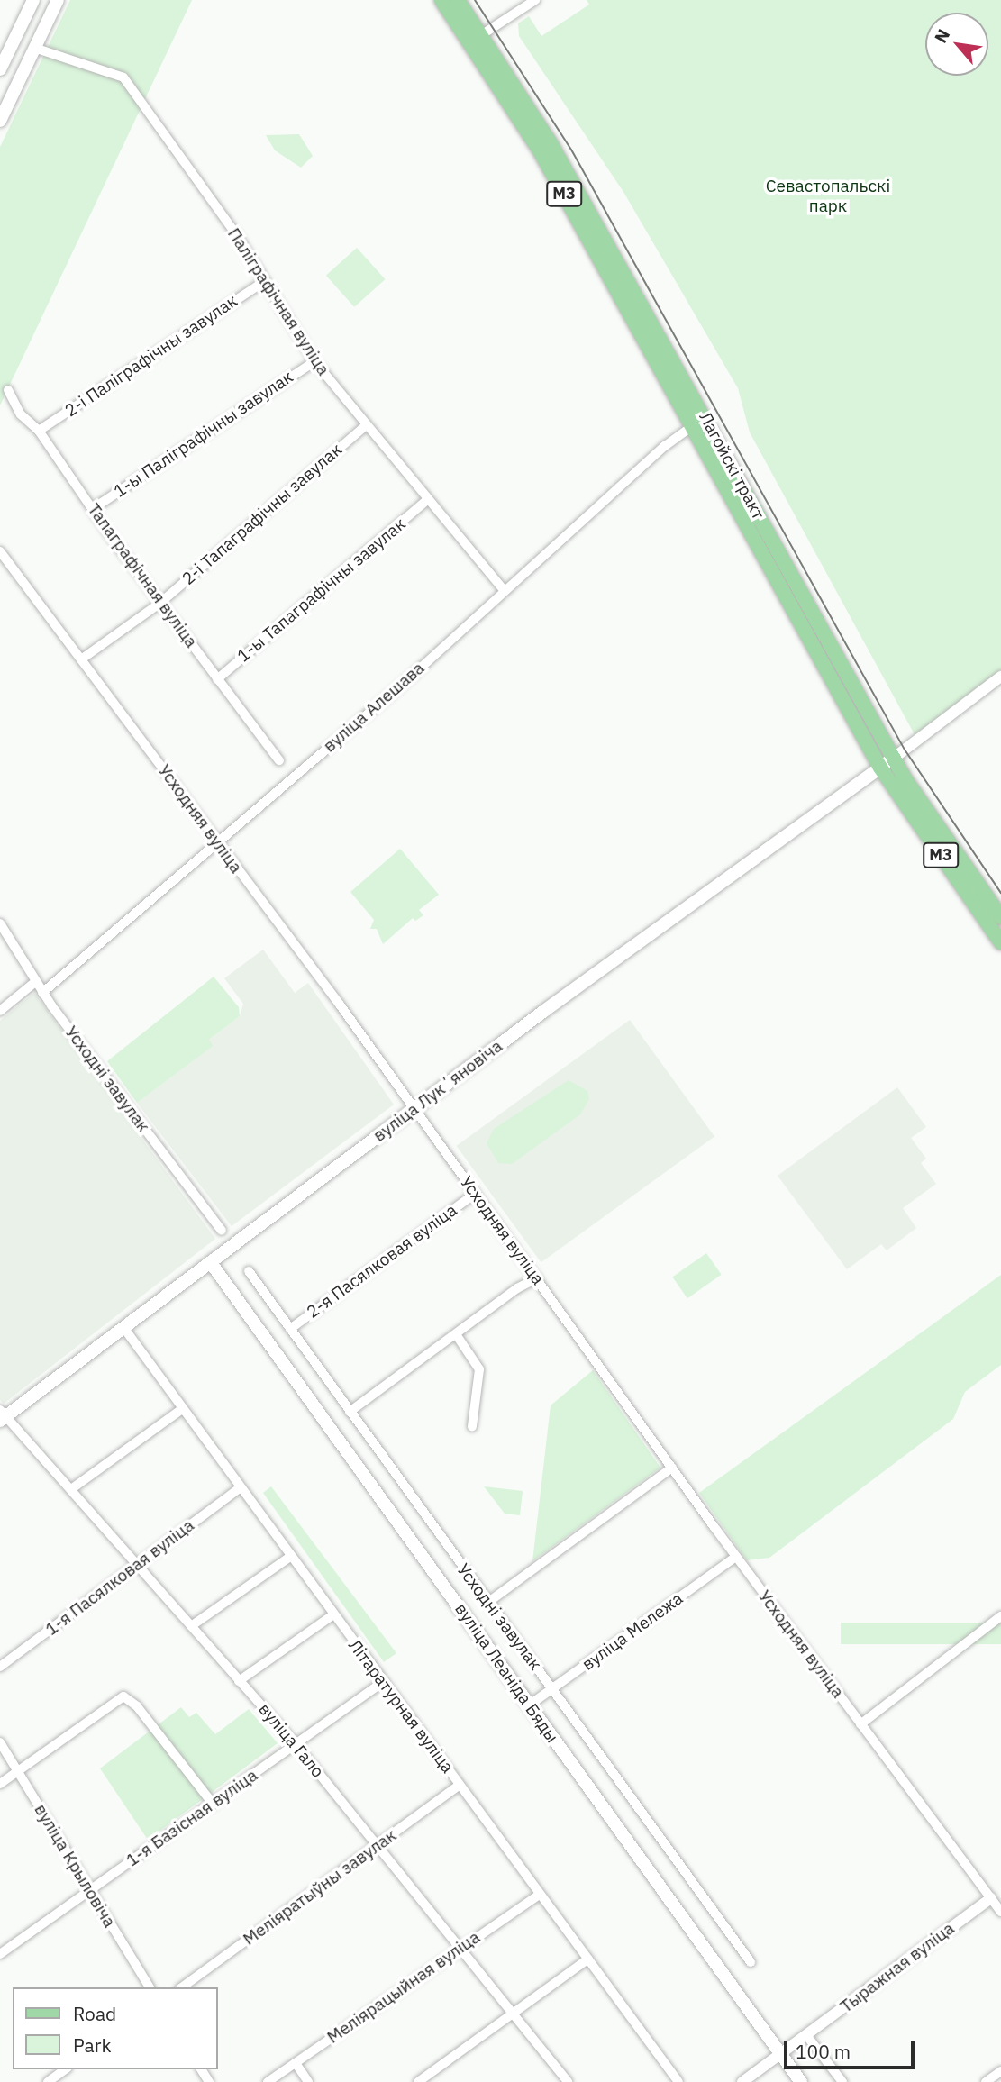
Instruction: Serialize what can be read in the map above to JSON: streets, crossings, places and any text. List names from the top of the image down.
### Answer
{
  "streets": {
    "main road": [
      "М3",
      "Лагойскі тракт",
      "вуліца Лукʼяновіча",
      "вуліца Леаніда Бяды"
    ],
    "street": [
      "Паліграфічная вуліца",
      "2-і Паліграфічны завулак",
      "1-ы Паліграфічны завулак",
      "2-і Тапаграфічны завулак",
      "Тапаграфічная вуліца",
      "1-ы Тапаграфічны завулак",
      "вуліца Алешава",
      "Усходняя вуліца",
      "Усходні завулак",
      "2-я Пасялковая вуліца",
      "1-я Пасялковая вуліца",
      "вуліца Мележа",
      "Літаратурная вуліца",
      "вуліца Гало",
      "1-я Базісная вуліца",
      "вуліца Крыловіча",
      "Меліяратыўны завулак",
      "Тыражная вуліца",
      "Меліярацыйная вуліца"
    ]
  },
  "crossings": [
    ["Паліграфічная вуліца", "2-і Паліграфічны завулак"],
    ["Паліграфічная вуліца", "1-ы Паліграфічны завулак"],
    ["Паліграфічная вуліца", "2-і Тапаграфічны завулак"],
    ["Паліграфічная вуліца", "1-ы Тапаграфічны завулак"],
    ["Паліграфічная вуліца", "вуліца Алешава"],
    ["2-і Паліграфічны завулак", "Тапаграфічная вуліца"],
    ["1-ы Паліграфічны завулак", "Тапаграфічная вуліца"],
    ["Лагойскі тракт", "вуліца Алешава"],
    ["Лагойскі тракт", "вуліца Лукʼяновіча"],
    ["2-і Тапаграфічны завулак", "Тапаграфічная вуліца"],
    ["2-і Тапаграфічны завулак", "Усходняя вуліца"],
    ["Тапаграфічная вуліца", "1-ы Тапаграфічны завулак"],
    ["вуліца Алешава", "Усходняя вуліца"],
    ["вуліца Алешава", "Усходні завулак"],
    ["Усходняя вуліца", "вуліца Лукʼяновіча"],
    ["Усходняя вуліца", "2-я Пасялковая вуліца"],
    ["Усходняя вуліца", "вуліца Мележа"],
    ["Усходняя вуліца", "Тыражная вуліца"],
    ["Усходні завулак", "2-я Пасялковая вуліца"],
    ["Усходні завулак", "вуліца Мележа"],
    ["вуліца Лукʼяновіча", "вуліца Леаніда Бяды"],
    ["вуліца Лукʼяновіча", "Літаратурная вуліца"],
    ["вуліца Лукʼяновіча", "вуліца Гало"],
    ["1-я Пасялковая вуліца", "Літаратурная вуліца"],
    ["1-я Пасялковая вуліца", "вуліца Гало"],
    ["вуліца Мележа", "вуліца Леаніда Бяды"],
    ["вуліца Леаніда Бяды", "Тыражная вуліца"],
    ["Літаратурная вуліца", "1-я Базісная вуліца"],
    ["Літаратурная вуліца", "Меліяратыўны завулак"],
    ["Літаратурная вуліца", "Меліярацыйная вуліца"],
    ["вуліца Гало", "1-я Базісная вуліца"],
    ["вуліца Гало", "Меліяратыўны завулак"],
    ["вуліца Гало", "Меліярацыйная вуліца"],
    ["1-я Базісная вуліца", "вуліца Крыловіча"]
  ],
  "parks": ["Севастопальскі парк"],
  "legend": ["Road", "Park"],
  "scale_bar": "100 m",
  "north": "top left"
}
